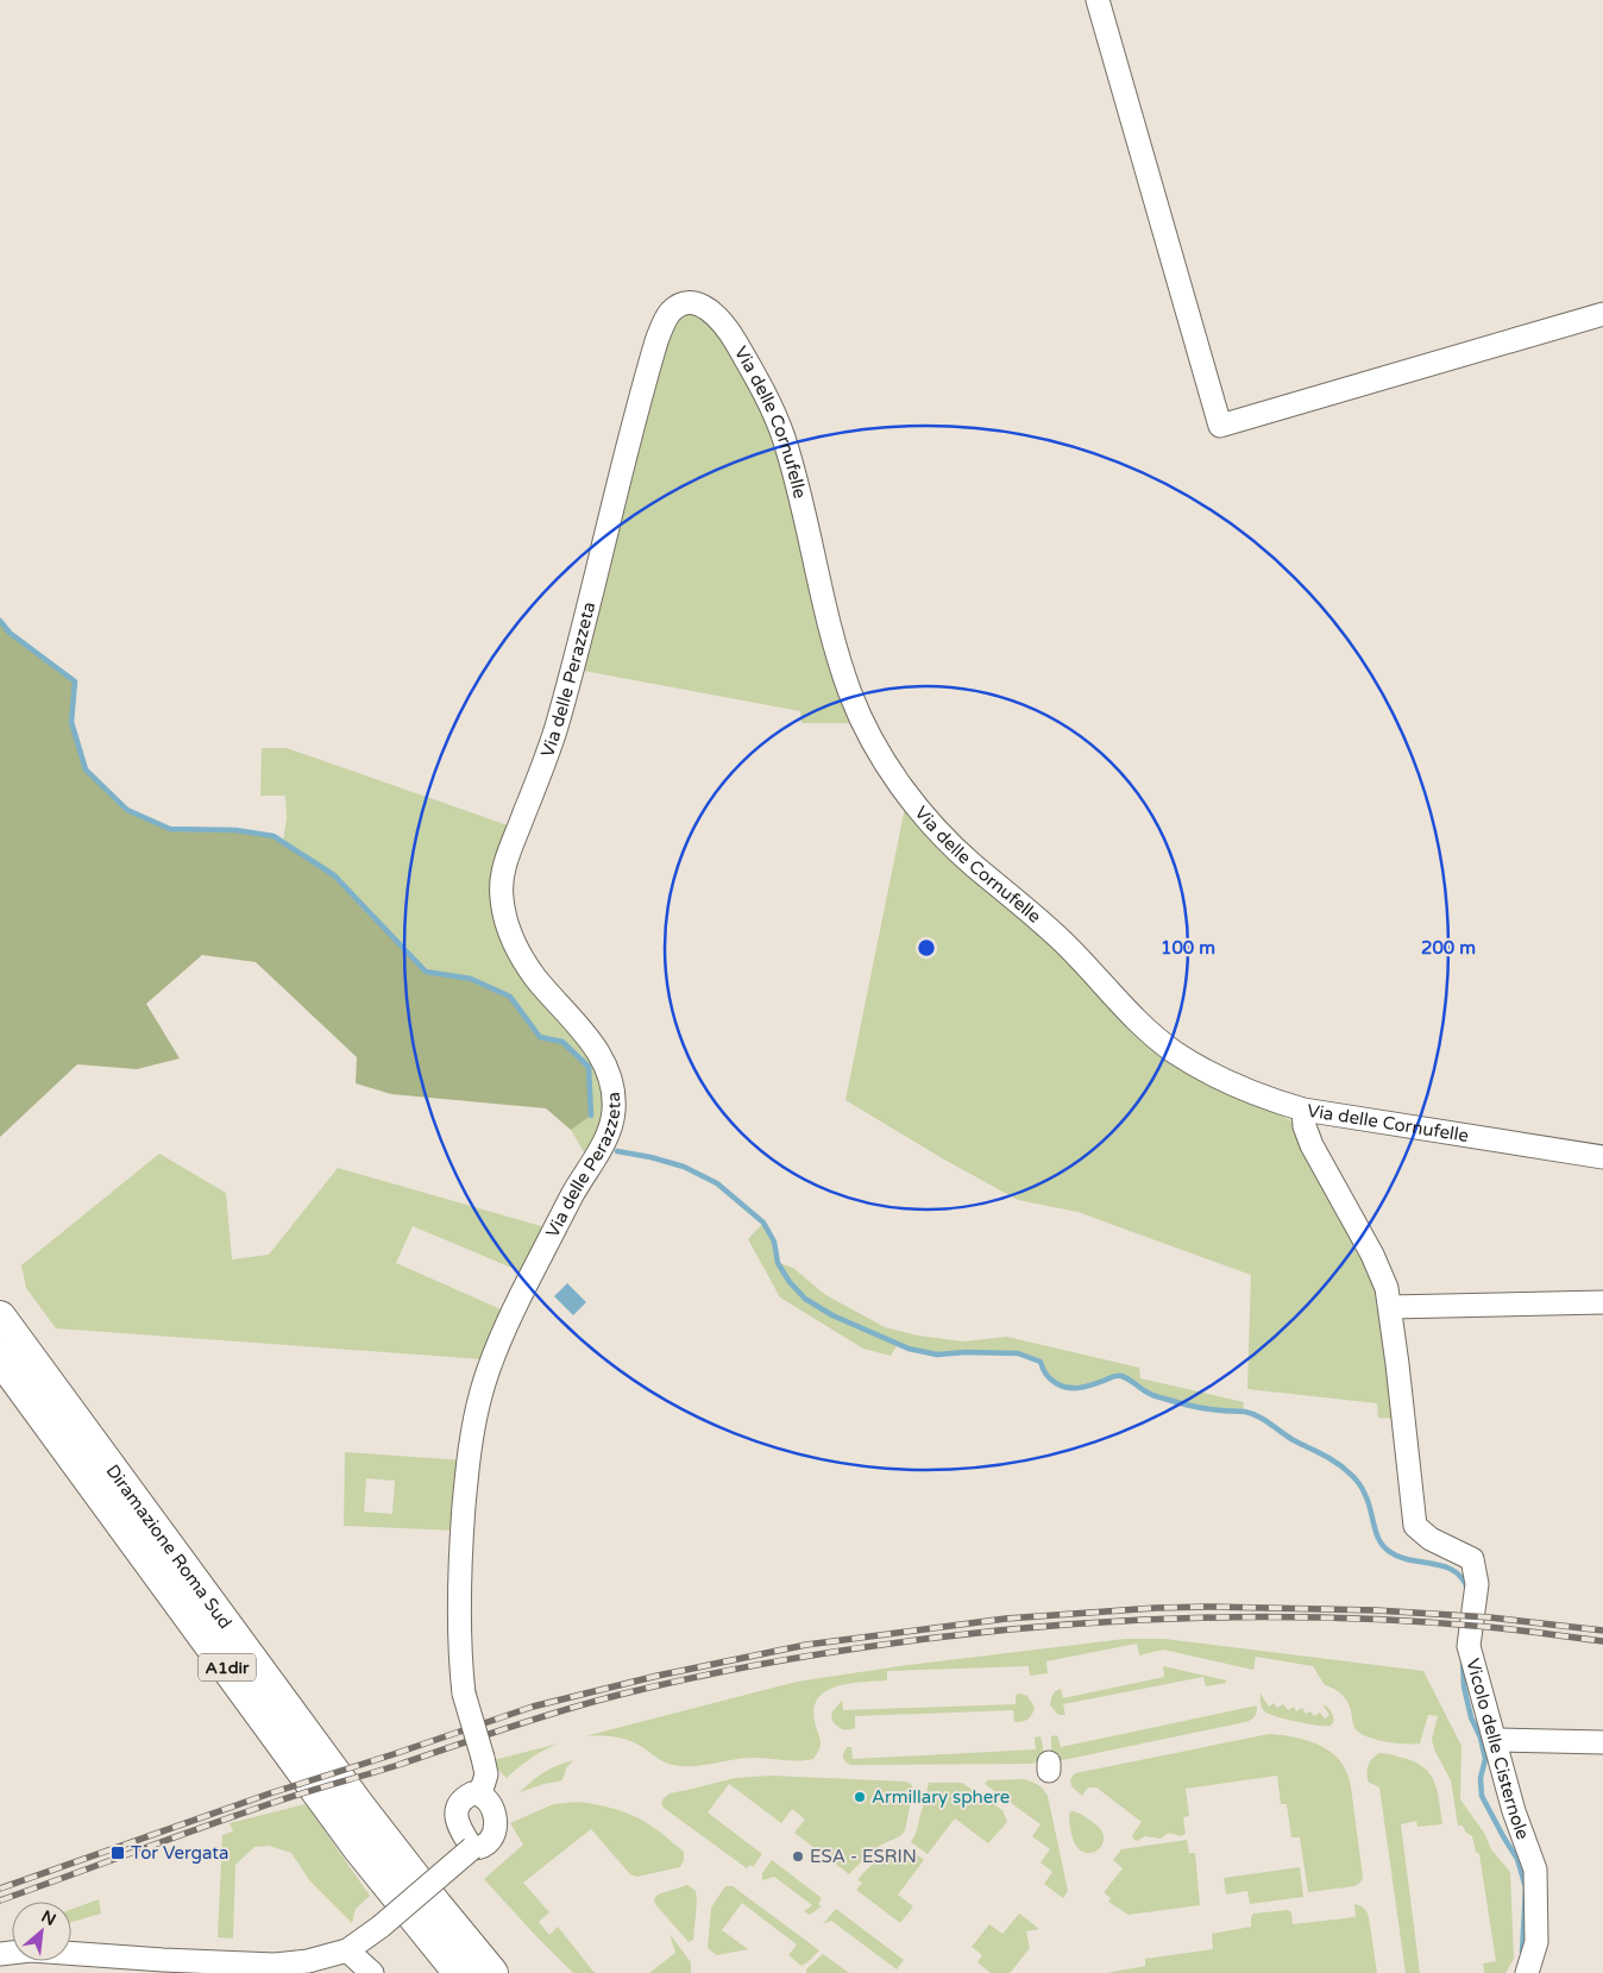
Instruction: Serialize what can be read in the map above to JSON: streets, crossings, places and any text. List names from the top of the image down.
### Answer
{
  "streets": {
    "highway": ["Diramazione Roma Sud", "A1dir"],
    "street": ["Via delle Cornufelle", "Via delle Perazzeta", "Vicolo delle Cisternole"]
  },
  "crossings": [
    ["Via delle Cornufelle", "Via delle Perazzeta"],
    ["Via delle Cornufelle", "Vicolo delle Cisternole"]
  ],
  "places": {
    "other": ["Armillary sphere", "ESA - ESRIN"],
    "transit": ["Tor Vergata"]
  },
  "north": "top right",
  "rings": ["100 m", "200 m"]
}
